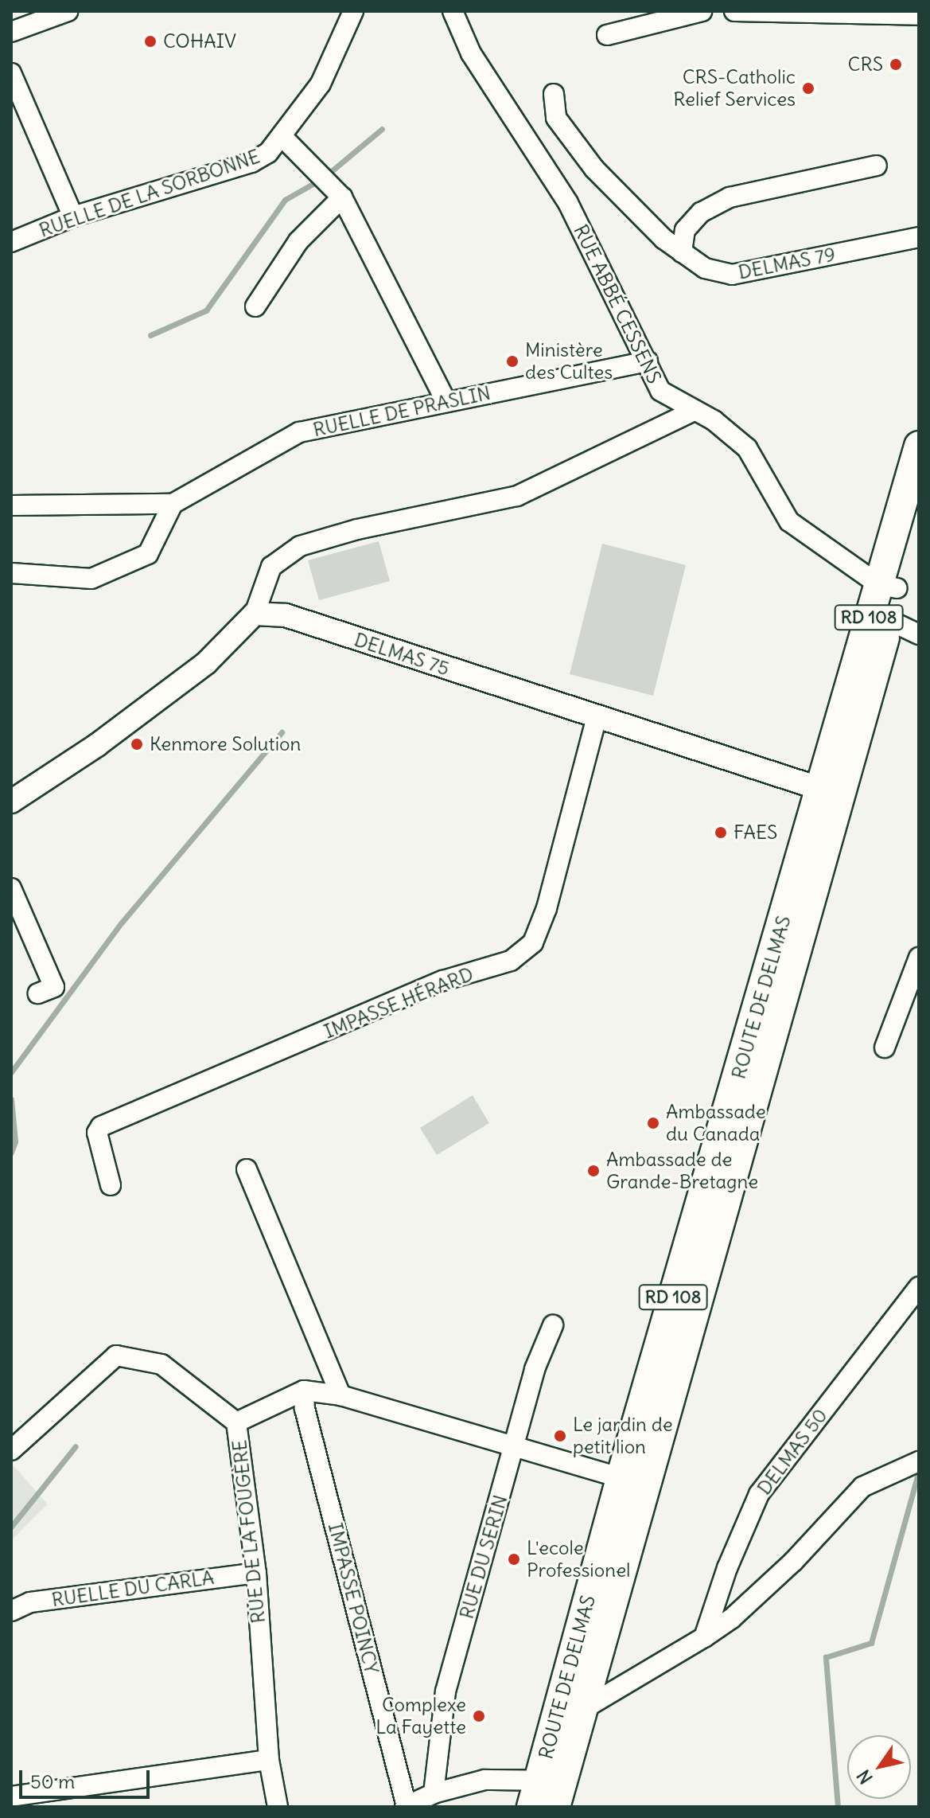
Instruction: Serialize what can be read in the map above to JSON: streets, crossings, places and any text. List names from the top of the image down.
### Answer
{
  "streets": {
    "main road": ["RD 108", "ROUTE DE DELMAS"],
    "street": [
      "RUELLE DE LA SORBONNE",
      "DELMAS 79",
      "RUE ABBÉ CESSENS",
      "RUELLE DE PRASLIN",
      "DELMAS 75",
      "IMPASSE HÉRARD",
      "DELMAS 50",
      "RUE DE LA FOUGÈRE",
      "RUE DU SERIN",
      "RUELLE DU CARLA",
      "IMPASSE POINCY"
    ]
  },
  "crossings": [
    ["RUE ABBÉ CESSENS", "RUELLE DE PRASLIN"],
    ["RUE ABBÉ CESSENS", "ROUTE DE DELMAS"],
    ["DELMAS 75", "ROUTE DE DELMAS"],
    ["DELMAS 75", "IMPASSE HÉRARD"],
    ["RUE DE LA FOUGÈRE", "RUELLE DU CARLA"]
  ],
  "places": [
    "COHAIV",
    "CRS",
    "CRS-Catholic Relief Services",
    "Ministère des Cultes",
    "Kenmore Solution",
    "FAES",
    "Ambassade du Canada",
    "Ambassade de Grande-Bretagne",
    "Le jardin de petit lion",
    "L'ecole Professionel",
    "Complexe La Fayette"
  ],
  "scale_bar": "50 m",
  "north": "bottom left"
}
